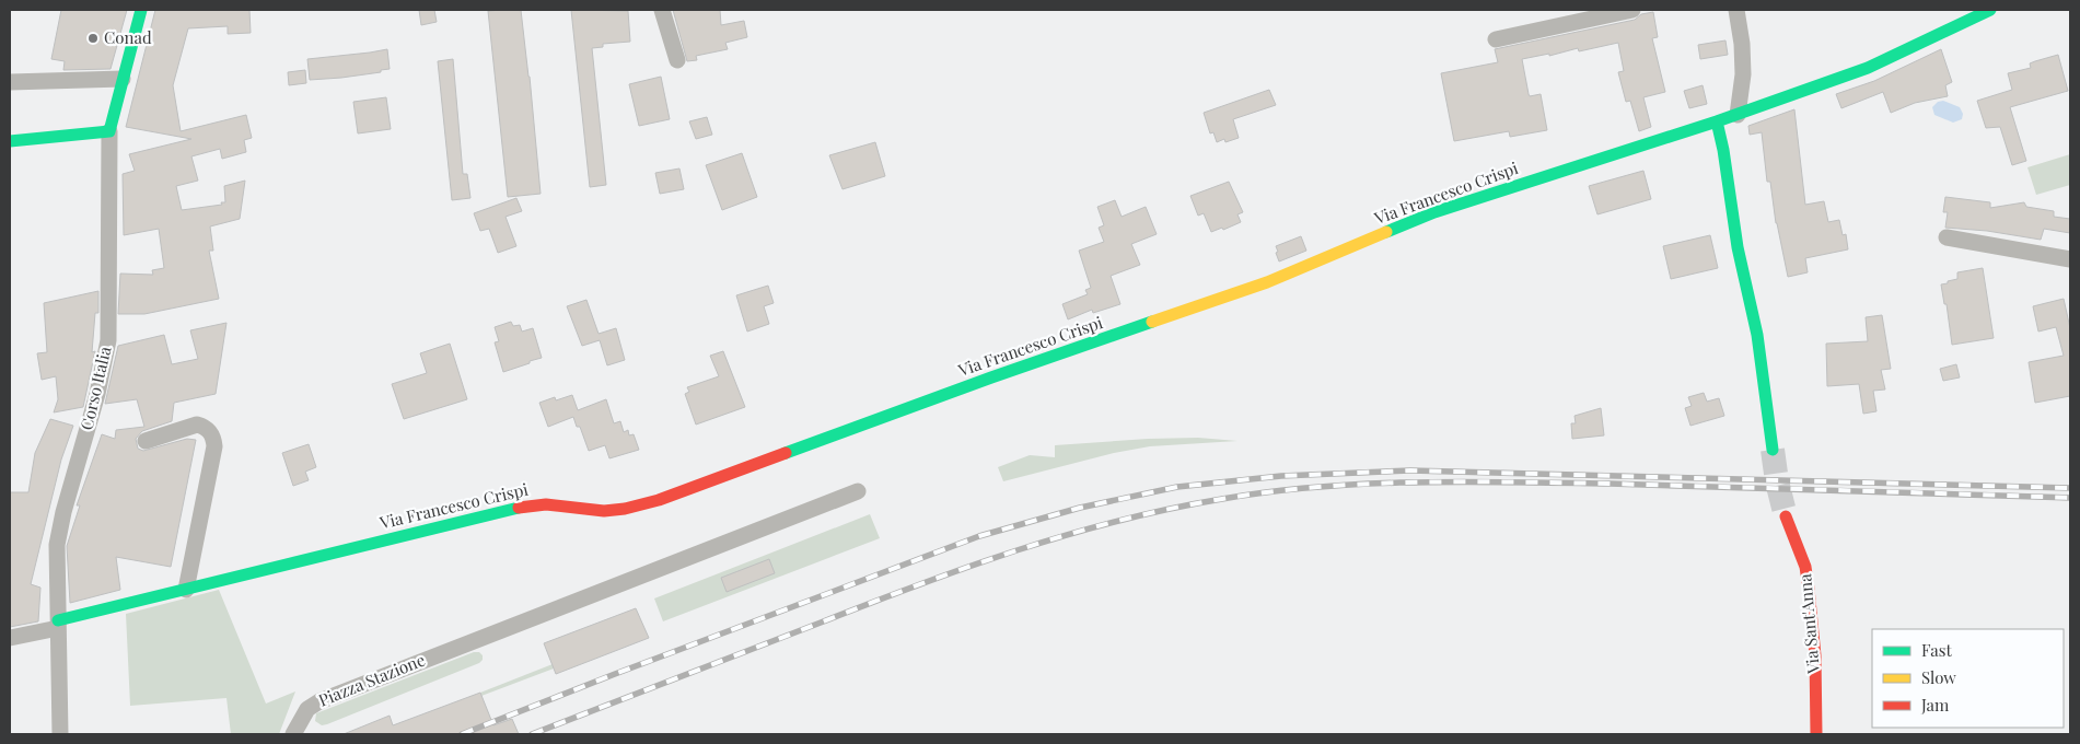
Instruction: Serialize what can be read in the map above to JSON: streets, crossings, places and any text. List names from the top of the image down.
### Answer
{
  "streets": {
    "street": [
      "Via Francesco Crispi",
      "Corso Italia",
      "Via Sant'Anna",
      "Piazza Stazione"
    ]
  },
  "crossings": [
    ["Via Francesco Crispi", "Corso Italia"]
  ],
  "places": ["Conad"],
  "legend": ["Fast", "Slow", "Jam"]
}
